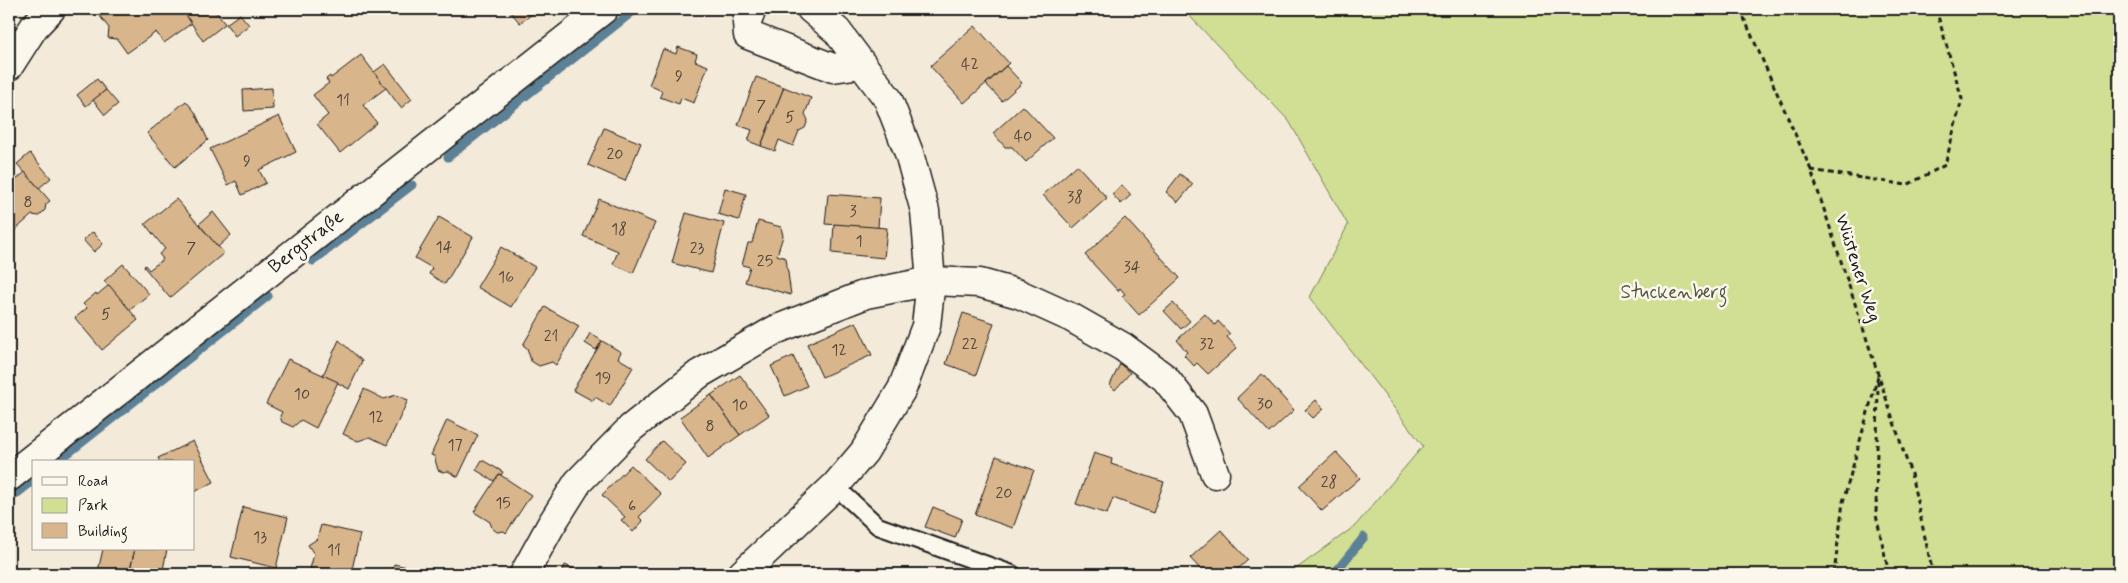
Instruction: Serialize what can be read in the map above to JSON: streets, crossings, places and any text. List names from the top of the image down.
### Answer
{
  "streets": {
    "street": ["Bergstraße"],
    "path": ["Wüstener Weg"]
  },
  "parks": ["Stuckenberg"],
  "house_numbers": [
    "42",
    "9",
    "11",
    "7",
    "5",
    "40",
    "20",
    "9",
    "38",
    "8",
    "3",
    "18",
    "1",
    "14",
    "7",
    "23",
    "25",
    "34",
    "16",
    "5",
    "21",
    "22",
    "32",
    "12",
    "19",
    "10",
    "30",
    "10",
    "12",
    "8",
    "17",
    "28",
    "20",
    "15",
    "6",
    "13",
    "11"
  ],
  "legend": ["Road", "Park", "Building"]
}
